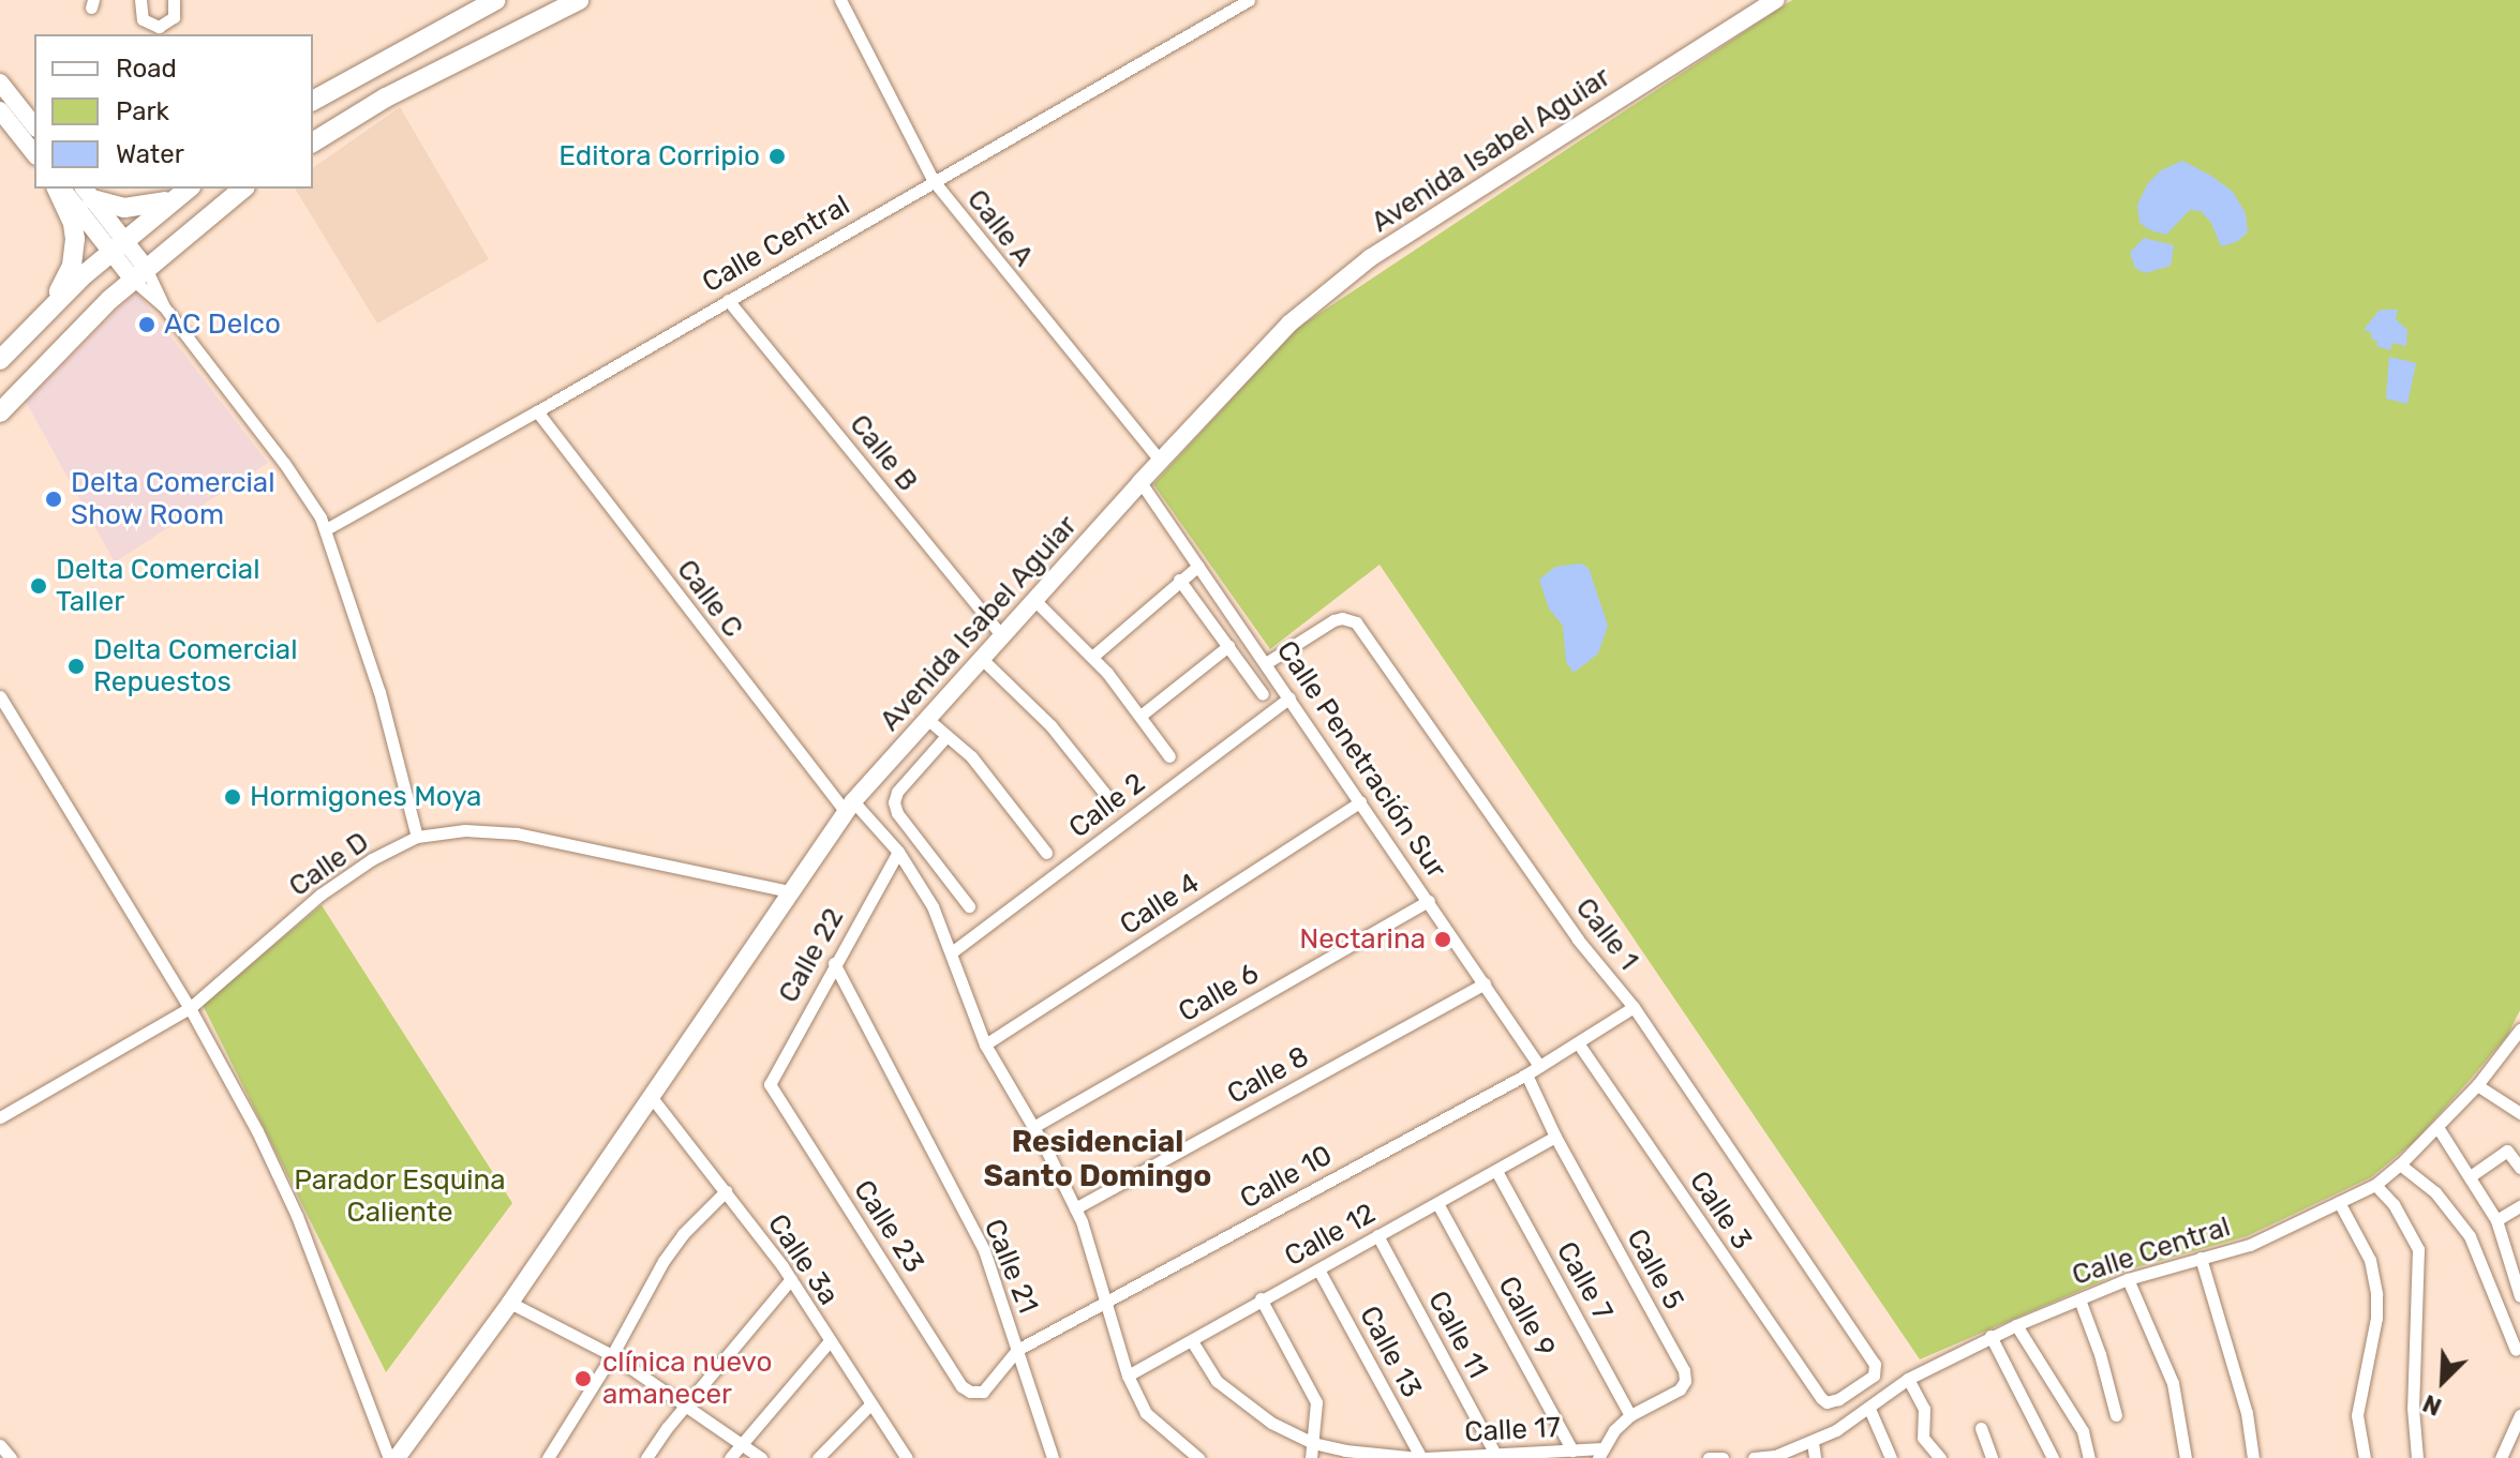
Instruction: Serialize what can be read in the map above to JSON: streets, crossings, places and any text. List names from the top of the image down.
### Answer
{
  "streets": {
    "main road": ["Avenida Isabel Aguiar"],
    "street": [
      "Calle A",
      "Calle Central",
      "Calle B",
      "Calle C",
      "Calle Penetración Sur",
      "Calle 2",
      "Calle D",
      "Calle 4",
      "Calle 1",
      "Calle 22",
      "Calle 6",
      "Calle 8",
      "Calle 10",
      "Calle 3",
      "Calle 23",
      "Calle 12",
      "Calle 3a",
      "Calle 21",
      "Calle 5",
      "Calle 7",
      "Calle 9",
      "Calle 11",
      "Calle 13",
      "Calle 17"
    ]
  },
  "crossings": [
    ["Avenida Isabel Aguiar", "Calle A"],
    ["Avenida Isabel Aguiar", "Calle B"],
    ["Avenida Isabel Aguiar", "Calle C"],
    ["Avenida Isabel Aguiar", "Calle Penetración Sur"],
    ["Avenida Isabel Aguiar", "Calle D"],
    ["Avenida Isabel Aguiar", "Calle 3a"],
    ["Calle A", "Calle Central"],
    ["Calle Central", "Calle B"],
    ["Calle Central", "Calle C"],
    ["Calle C", "Calle 2"],
    ["Calle C", "Calle 4"],
    ["Calle C", "Calle 22"],
    ["Calle C", "Calle 6"],
    ["Calle C", "Calle 8"],
    ["Calle C", "Calle 10"],
    ["Calle C", "Calle 12"],
    ["Calle Penetración Sur", "Calle 2"],
    ["Calle Penetración Sur", "Calle 4"],
    ["Calle Penetración Sur", "Calle 1"],
    ["Calle Penetración Sur", "Calle 6"],
    ["Calle Penetración Sur", "Calle 8"],
    ["Calle Penetración Sur", "Calle 10"],
    ["Calle 1", "Calle 10"],
    ["Calle 1", "Calle 3"],
    ["Calle 22", "Calle 23"],
    ["Calle 22", "Calle 21"],
    ["Calle 10", "Calle 3"],
    ["Calle 10", "Calle 23"],
    ["Calle 10", "Calle 21"],
    ["Calle 10", "Calle 5"],
    ["Calle 12", "Calle 5"],
    ["Calle 12", "Calle 7"],
    ["Calle 12", "Calle 9"],
    ["Calle 12", "Calle 11"],
    ["Calle 12", "Calle 13"],
    ["Calle 12", "Calle 17"],
    ["Calle 5", "Calle 7"],
    ["Calle 5", "Calle 17"],
    ["Calle 9", "Calle 17"],
    ["Calle 11", "Calle 17"],
    ["Calle 13", "Calle 17"]
  ],
  "districts": ["Residencial Santo Domingo"],
  "parks": ["Parador Esquina Caliente"],
  "places": [
    "Editora Corripio",
    "AC Delco",
    "Delta Comercial Show Room",
    "Delta Comercial Taller",
    "Delta Comercial Repuestos",
    "Hormigones Moya",
    "Nectarina",
    "clínica nuevo amanecer"
  ],
  "legend": ["Road", "Park", "Water"],
  "north": "bottom left"
}
